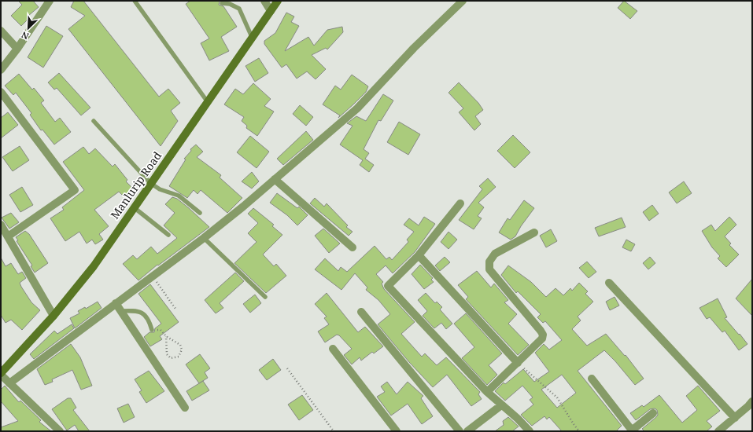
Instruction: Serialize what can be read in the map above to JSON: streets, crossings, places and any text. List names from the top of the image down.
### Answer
{
  "streets": {
    "main road": ["Manlurip Road"]
  },
  "north": "bottom left"
}
